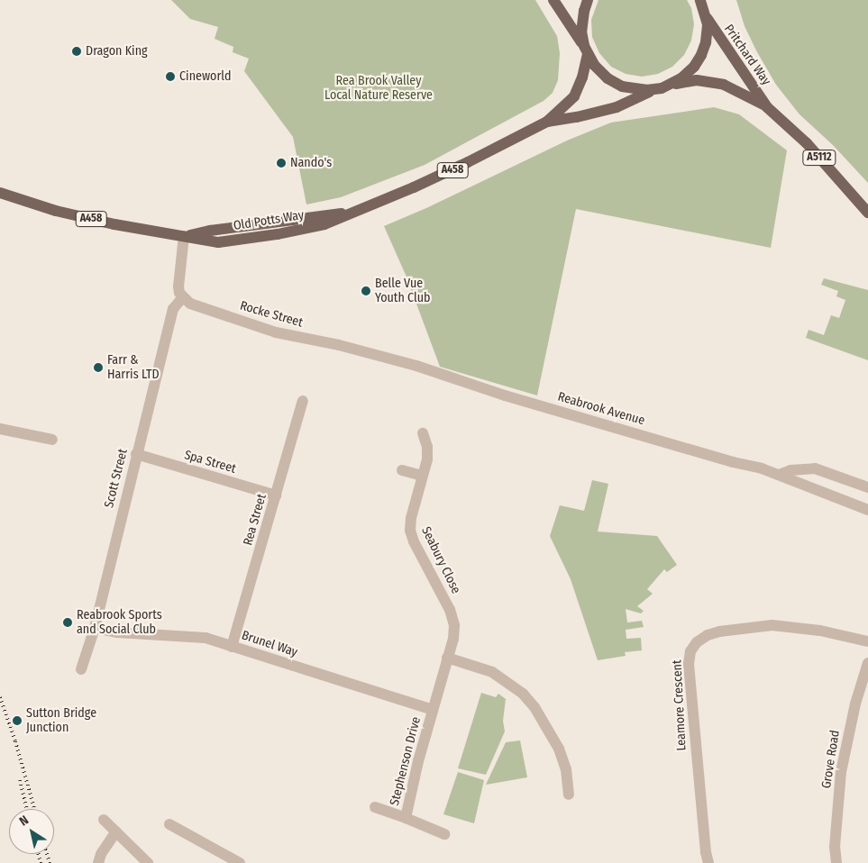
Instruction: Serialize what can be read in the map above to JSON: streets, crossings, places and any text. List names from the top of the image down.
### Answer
{
  "streets": {
    "main road": [
      "Pritchard Way",
      "A5112",
      "A458",
      "Old Potts Way"
    ],
    "street": [
      "Rocke Street",
      "Reabrook Avenue",
      "Spa Street",
      "Scott Street",
      "Rea Street",
      "Seabury Close",
      "Brunel Way",
      "Leamore Crescent",
      "Grove Road",
      "Stephenson Drive"
    ]
  },
  "crossings": [
    ["Pritchard Way", "A458"],
    ["A458", "Old Potts Way"],
    ["Rocke Street", "Reabrook Avenue"],
    ["Rocke Street", "Scott Street"],
    ["Spa Street", "Scott Street"],
    ["Spa Street", "Rea Street"],
    ["Scott Street", "Brunel Way"],
    ["Rea Street", "Brunel Way"],
    ["Seabury Close", "Brunel Way"],
    ["Seabury Close", "Stephenson Drive"],
    ["Brunel Way", "Stephenson Drive"]
  ],
  "parks": ["Rea Brook Valley Local Nature Reserve"],
  "places": [
    "Dragon King",
    "Cineworld",
    "Nando's",
    "Belle Vue Youth Club",
    "Farr & Harris LTD",
    "Reabrook Sports and Social Club",
    "Sutton Bridge Junction"
  ],
  "north": "top left"
}
